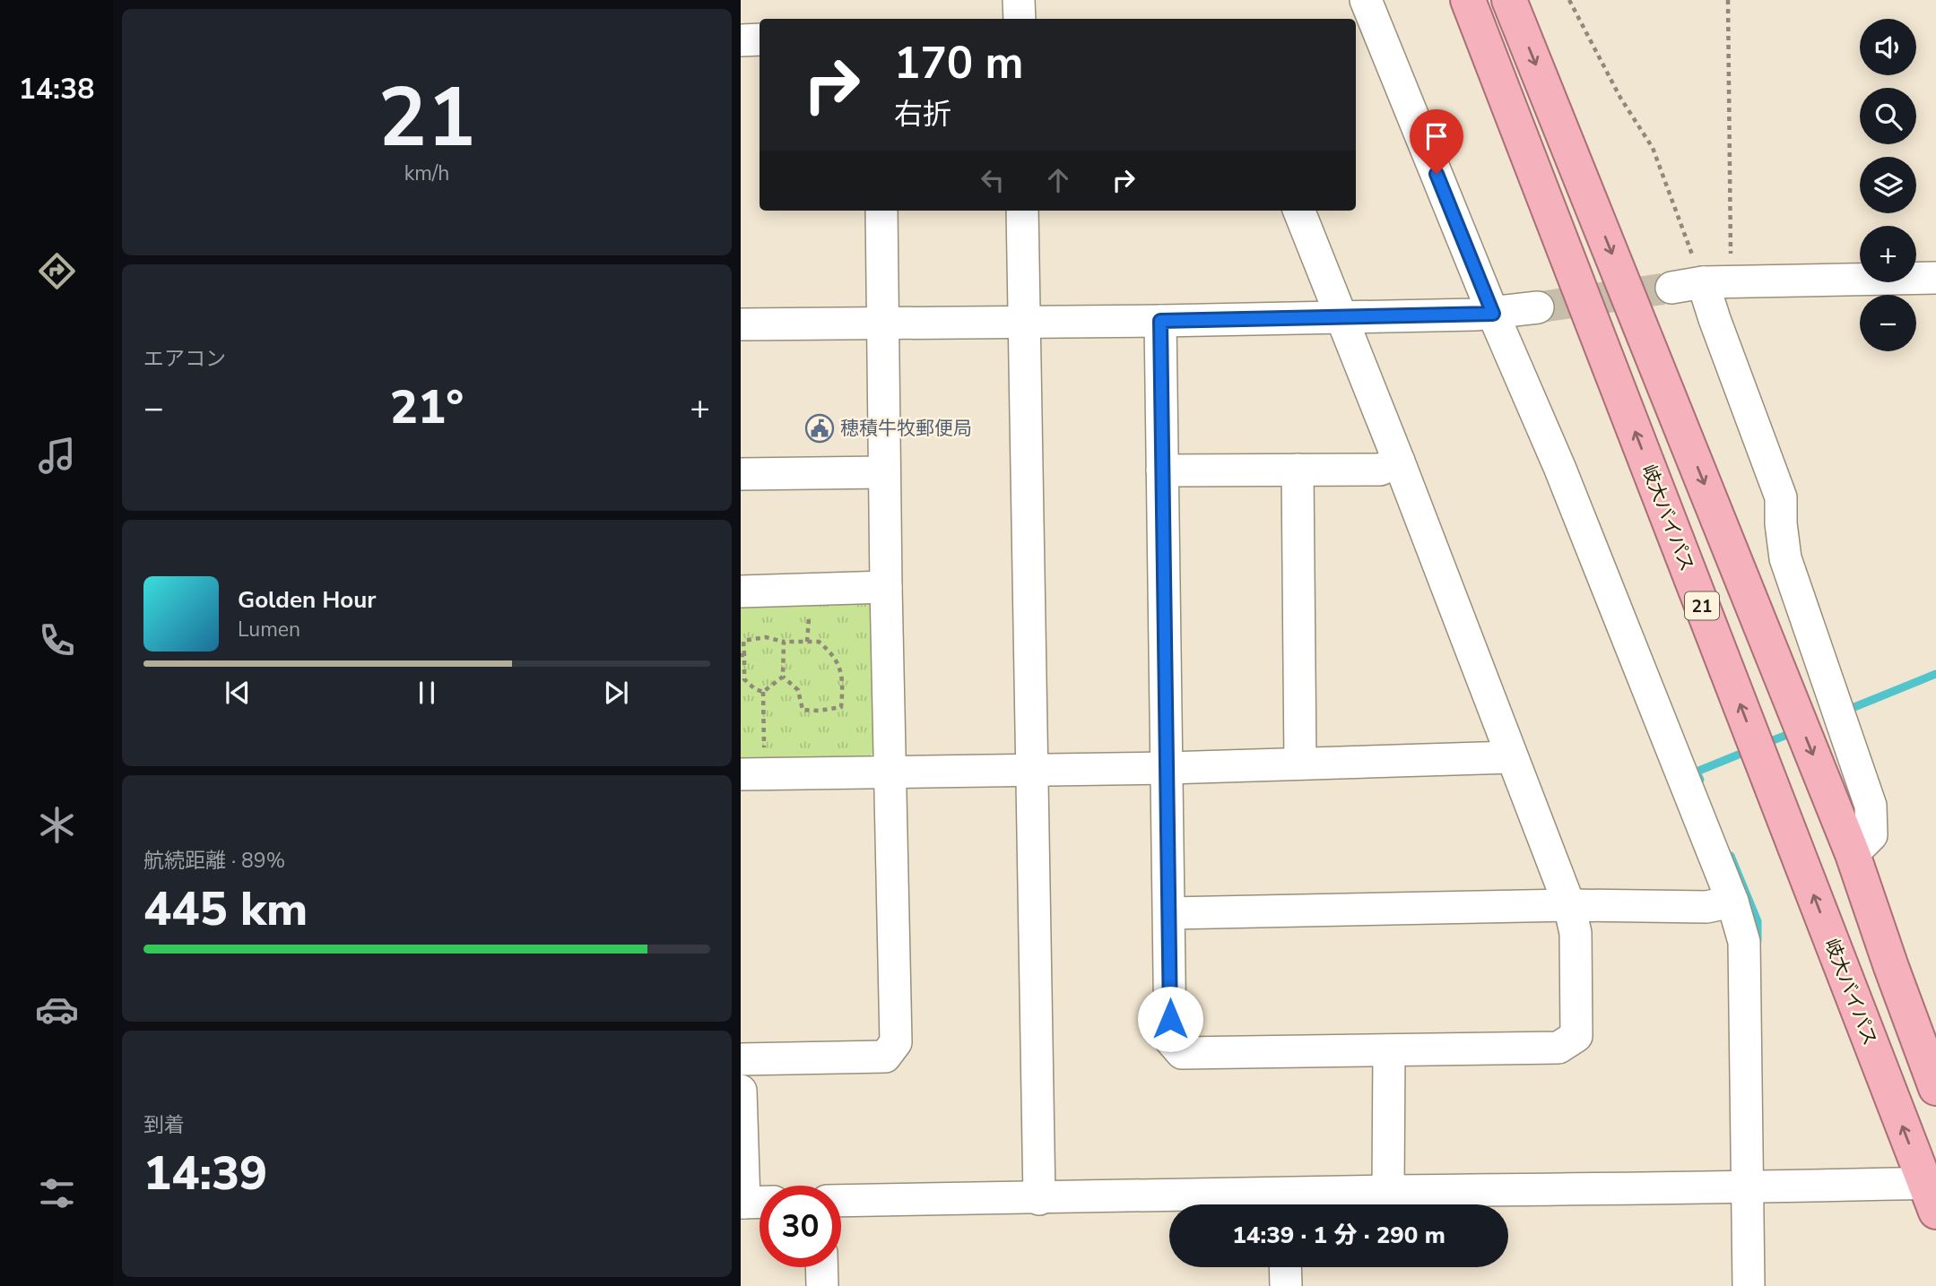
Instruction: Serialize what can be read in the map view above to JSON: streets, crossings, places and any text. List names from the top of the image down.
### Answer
{
  "streets": {
    "highway": ["岐大バイパス", "21"]
  },
  "places": {
    "public building": ["穂積牛牧郵便局"]
  },
  "page": {
    "tabs": "14:38",
    "tile": [
      ["21", "km/h"],
      "エアコン",
      ["航続距離 · 89%", "445 km"],
      ["到着", "14:39"]
    ],
    "map_buttons": ["+", "−"],
    "turn": ["170 m", "右折"],
    "heat": ["−", "21°", "+"],
    "song": ["Golden Hour", "Lumen"],
    "limit": "30",
    "trip": "14:39 · 1 分 · 290 m"
  }
}
